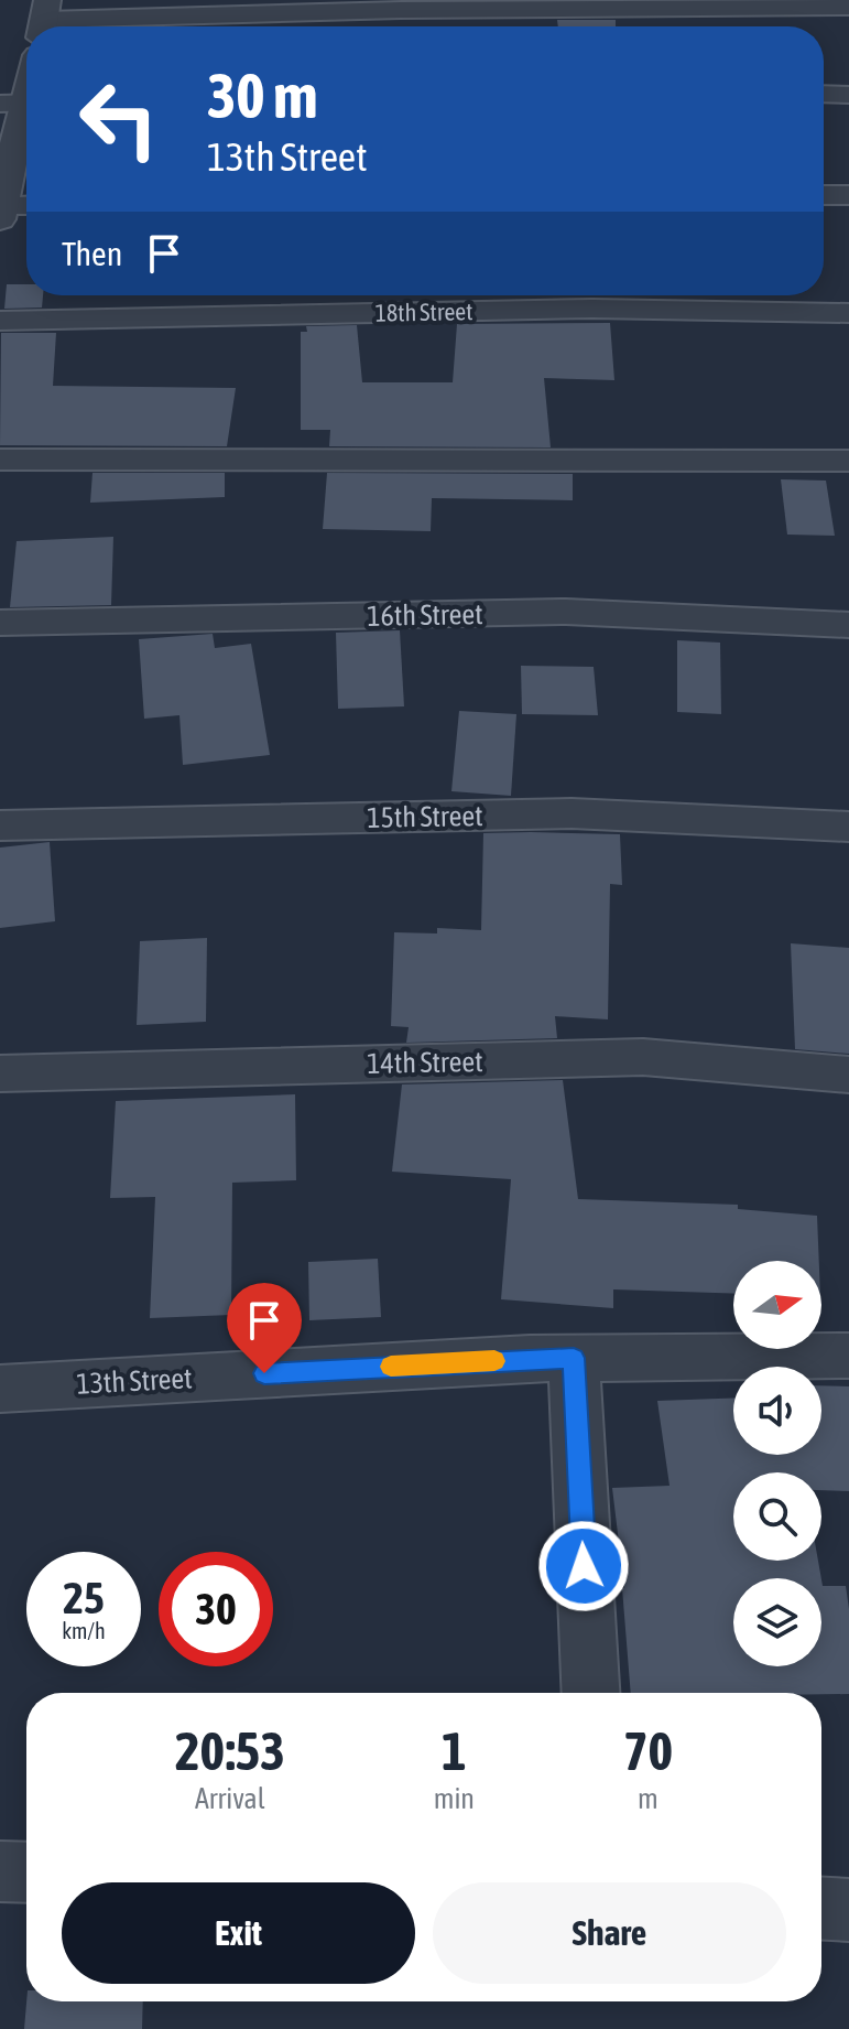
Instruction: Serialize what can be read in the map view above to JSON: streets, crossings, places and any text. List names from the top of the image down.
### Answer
{
  "streets": {
    "street": [
      "18th Street",
      "16th Street",
      "15th Street",
      "14th Street",
      "13th Street"
    ]
  },
  "north": "right",
  "page": {
    "turn": ["30 m", "13th Street"],
    "then": "Then",
    "speed": "25 km/h",
    "limit": "30",
    "eta": [
      "20:53",
      "Arrival",
      "1",
      "min",
      "70",
      "m"
    ],
    "buttons": ["Exit", "Share"]
  }
}
